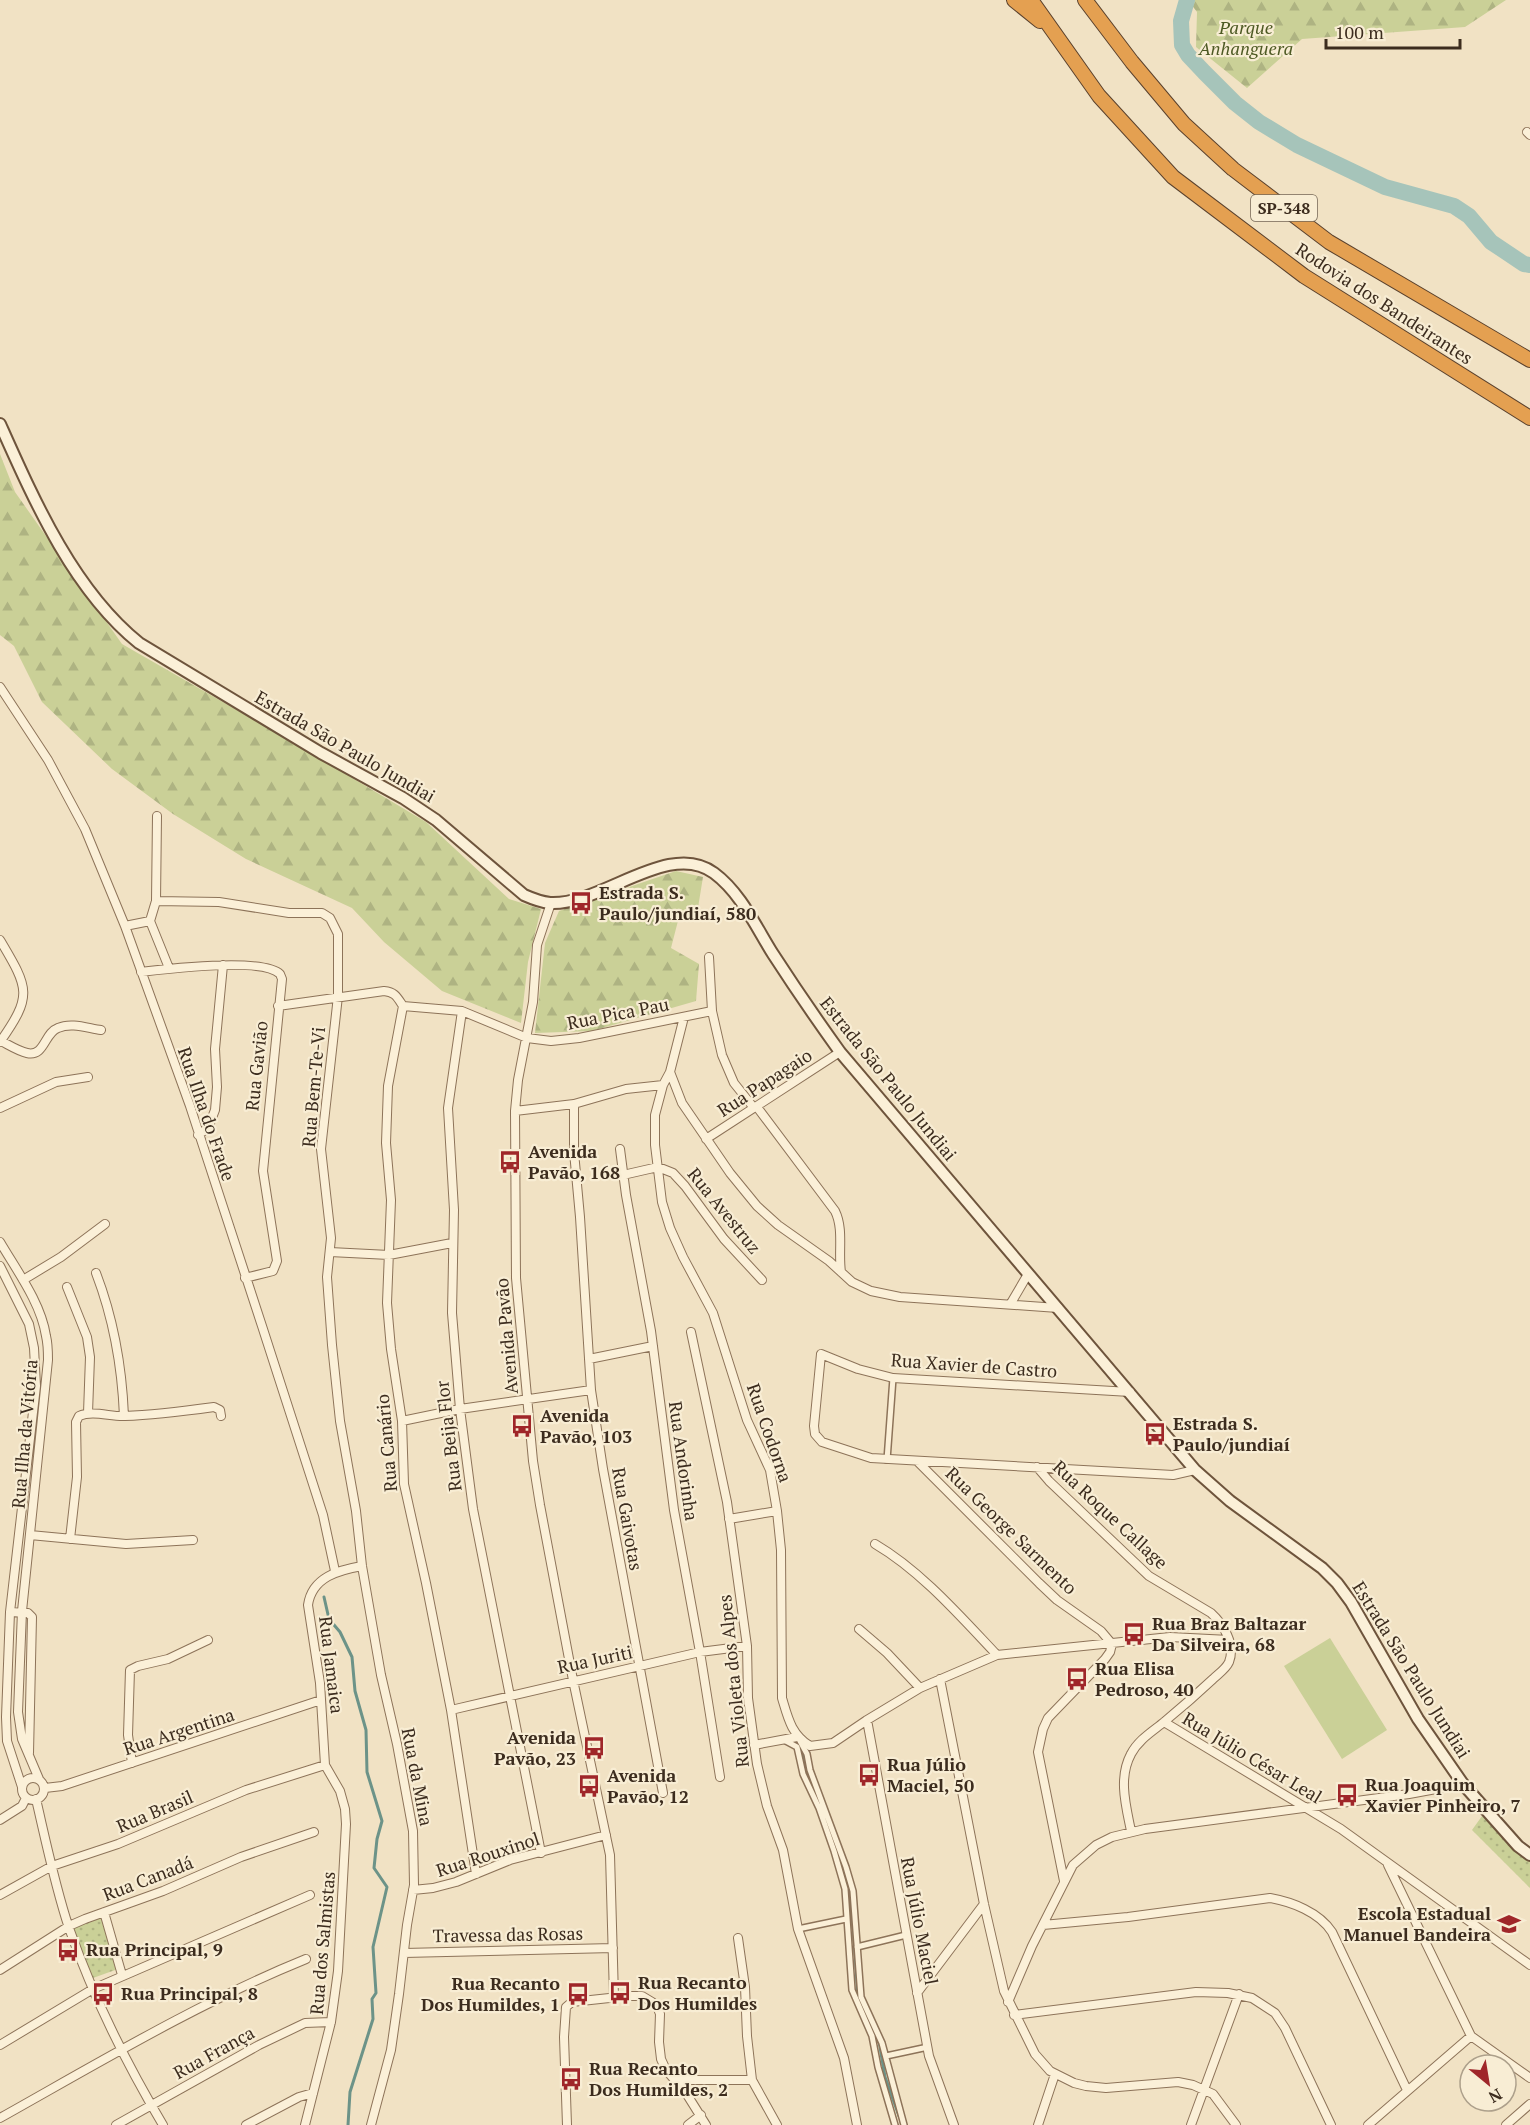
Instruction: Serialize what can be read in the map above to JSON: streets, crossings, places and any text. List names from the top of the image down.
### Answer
{
  "streets": {
    "highway": ["SP-348", "Rodovia dos Bandeirantes"],
    "main road": ["Estrada São Paulo Jundiai"],
    "street": [
      "Rua Pica Pau",
      "Rua Gavião",
      "Rua Papagaio",
      "Rua Bem-Te-Vi",
      "Rua Ilha do Frade",
      "Rua Avestruz",
      "Avenida Pavão",
      "Rua Xavier de Castro",
      "Rua Codorna",
      "Rua Ilha da Vitória",
      "Rua Beija Flor",
      "Rua Canário",
      "Rua Andorinha",
      "Rua Roque Callage",
      "Rua Gaivotas",
      "Rua George Sarmento",
      "Rua Juriti",
      "Rua Jamaica",
      "Rua Violeta dos Alpes",
      "Rua Argentina",
      "Rua Júlio César Leal",
      "Rua da Mina",
      "Rua Brasil",
      "Rua Rouxinol",
      "Rua Canadá",
      "Rua Júlio Maciel",
      "Travessa das Rosas",
      "Rua dos Salmistas",
      "Rua França"
    ]
  },
  "crossings": [
    ["Estrada São Paulo Jundiai", "Rua Papagaio"],
    ["Estrada São Paulo Jundiai", "Avenida Pavão"],
    ["Estrada São Paulo Jundiai", "Rua Xavier de Castro"],
    ["Rua Pica Pau", "Avenida Pavão"],
    ["Rua Pica Pau", "Rua Codorna"],
    ["Rua Pica Pau", "Rua Beija Flor"],
    ["Rua Pica Pau", "Rua Canário"],
    ["Rua Gavião", "Rua Ilha do Frade"],
    ["Rua Bem-Te-Vi", "Rua da Mina"],
    ["Rua Ilha do Frade", "Rua Jamaica"],
    ["Rua Avestruz", "Rua Codorna"],
    ["Avenida Pavão", "Rua Juriti"],
    ["Avenida Pavão", "Rua Rouxinol"],
    ["Avenida Pavão", "Travessa das Rosas"],
    ["Rua Ilha da Vitória", "Rua Argentina"],
    ["Rua Beija Flor", "Rua Juriti"],
    ["Rua Beija Flor", "Rua Rouxinol"],
    ["Rua Canário", "Rua Juriti"],
    ["Rua Canário", "Rua Rouxinol"],
    ["Rua Andorinha", "Rua Juriti"],
    ["Rua Gaivotas", "Rua Juriti"],
    ["Rua Juriti", "Rua Violeta dos Alpes"],
    ["Rua Jamaica", "Rua Argentina"],
    ["Rua Jamaica", "Rua Brasil"],
    ["Rua Jamaica", "Rua dos Salmistas"],
    ["Rua da Mina", "Rua Rouxinol"],
    ["Rua da Mina", "Travessa das Rosas"],
    ["Rua Brasil", "Rua dos Salmistas"],
    ["Rua dos Salmistas", "Rua França"]
  ],
  "parks": ["Parque Anhanguera"],
  "places": {
    "bus stop": [
      "Estrada S. Paulo/jundiaí, 580",
      "Avenida Pavão, 168",
      "Avenida Pavão, 103",
      "Estrada S. Paulo/jundiaí",
      "Rua Braz Baltazar Da Silveira, 68",
      "Rua Elisa Pedroso, 40",
      "Avenida Pavão, 23",
      "Rua Júlio Maciel, 50",
      "Avenida Pavão, 12",
      "Rua Joaquim Xavier Pinheiro, 7",
      "Rua Principal, 9",
      "Rua Recanto Dos Humildes",
      "Rua Principal, 8",
      "Rua Recanto Dos Humildes, 1",
      "Rua Recanto Dos Humildes, 2"
    ],
    "school or university": ["Escola Estadual Manuel Bandeira"]
  },
  "scale_bar": "100 m",
  "north": "bottom right"
}
